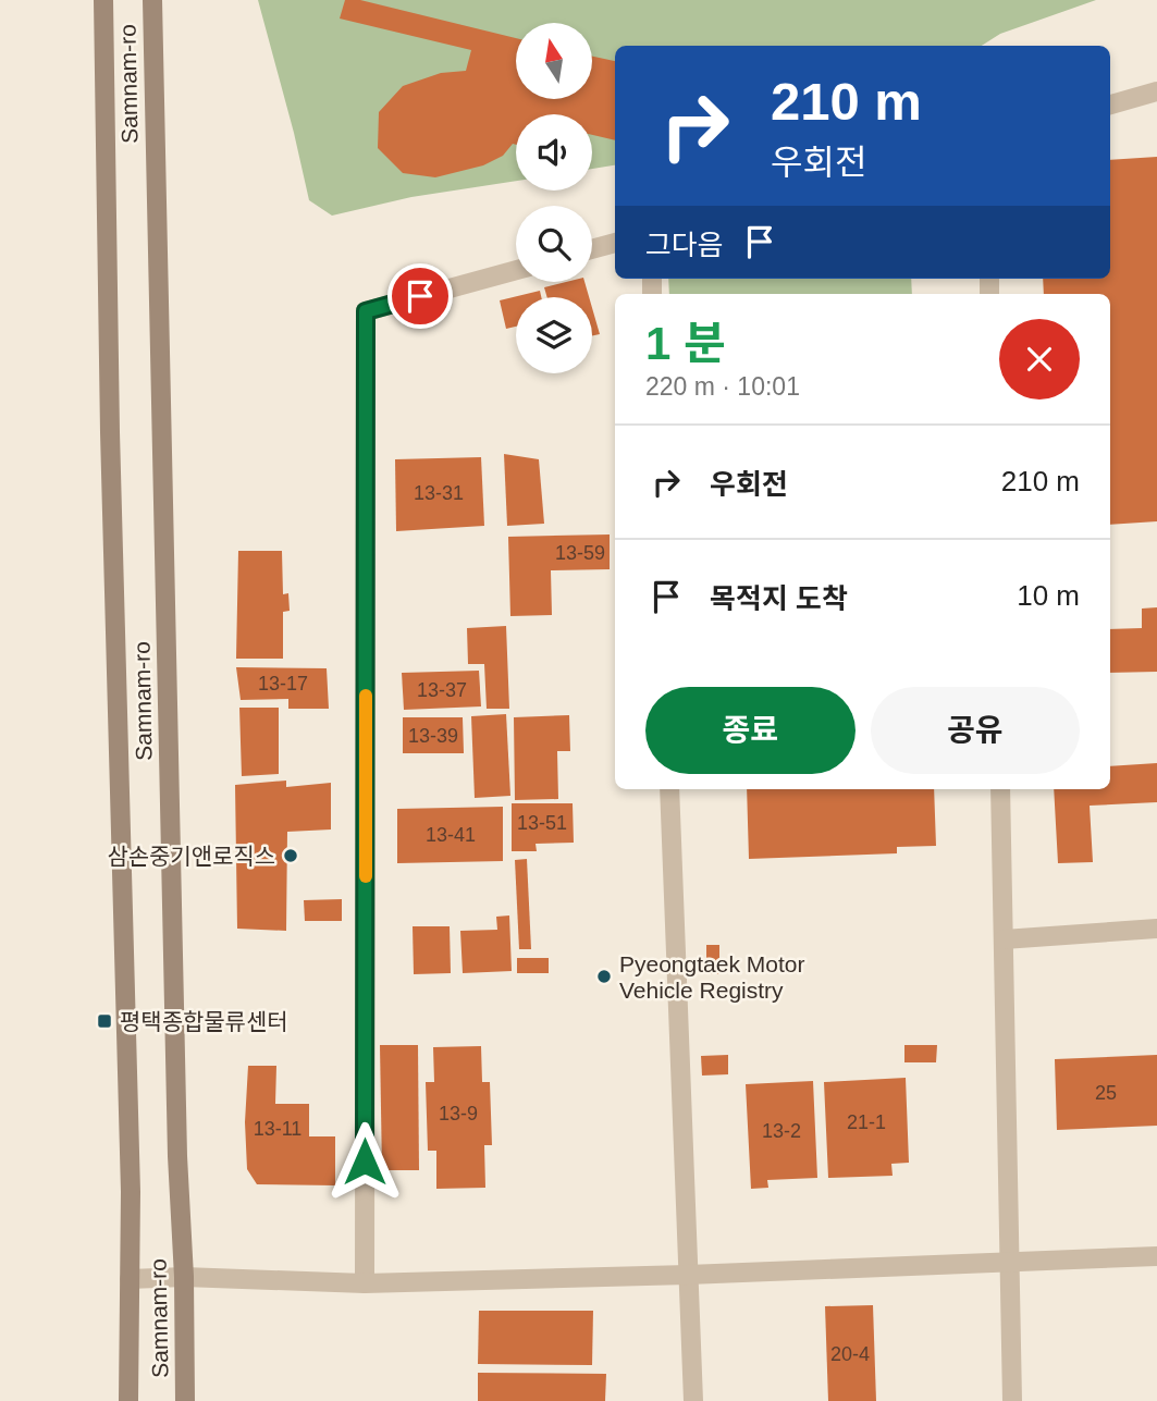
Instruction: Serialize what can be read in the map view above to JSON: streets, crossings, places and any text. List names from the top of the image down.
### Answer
{
  "streets": {
    "main road": ["Samnam-ro"]
  },
  "places": {
    "other": ["삼손중기앤로직스", "Pyeongtaek Motor Vehicle Registry"],
    "transit": ["평택종합물류센터"]
  },
  "house_numbers": [
    "13-31",
    "13-59",
    "13-17",
    "13-37",
    "13-39",
    "13-51",
    "13-41",
    "25",
    "13-9",
    "21-1",
    "13-11",
    "13-2",
    "20-4"
  ],
  "north": "top",
  "page": {
    "turn": ["210 m", "우회전"],
    "then": "그다음",
    "heading": ["1 분", "220 m · 10:01"],
    "list": [
      {
        "name": "우회전",
        "value": "210 m"
      },
      {
        "name": "목적지 도착",
        "value": "10 m"
      }
    ],
    "buttons": ["종료", "공유"]
  }
}
